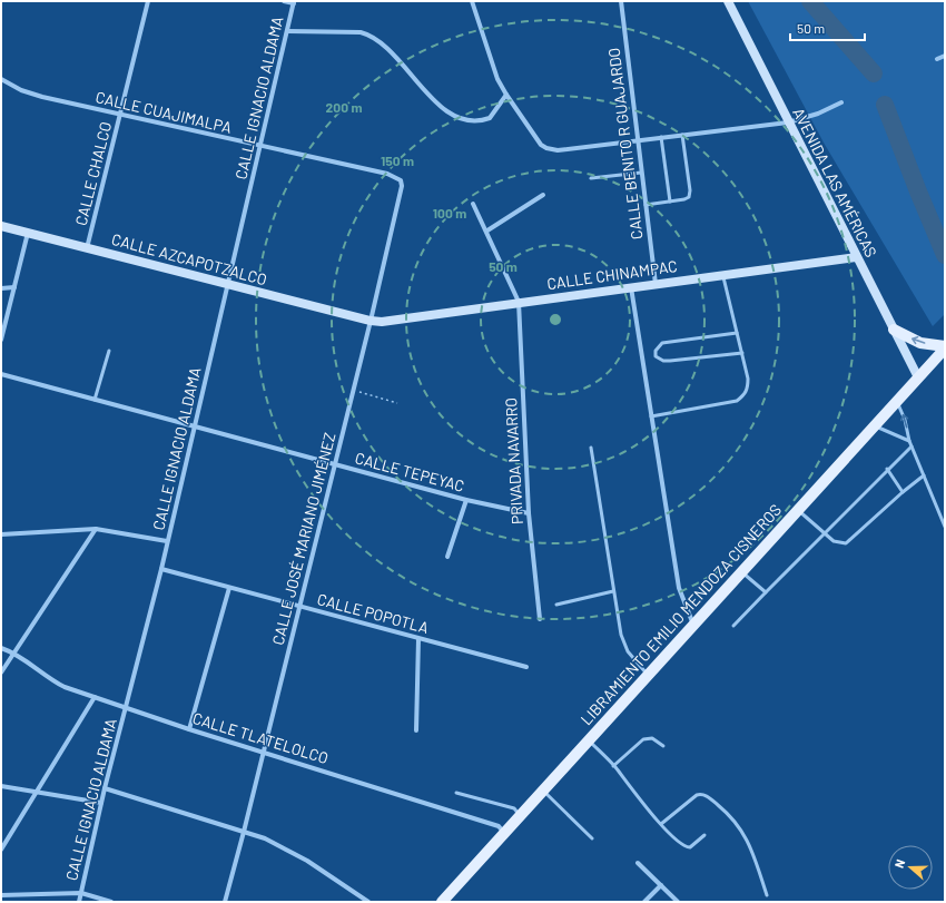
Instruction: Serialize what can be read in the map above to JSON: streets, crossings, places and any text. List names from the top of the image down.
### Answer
{
  "streets": {
    "main road": ["LIBRAMIENTO EMILIO MENDOZA CISNEROS"],
    "street": [
      "CALLE IGNACIO ALDAMA",
      "CALLE CUAJIMALPA",
      "CALLE BENITO R GUAJARDO",
      "CALLE CHALCO",
      "AVENIDA LAS AMÉRICAS",
      "CALLE AZCAPOTZALCO",
      "CALLE CHINAMPAC",
      "PRIVADA NAVARRO",
      "CALLE TEPEYAC",
      "CALLE JOSÉ MARIANO JIMÉNEZ",
      "CALLE POPOTLA",
      "CALLE TLATELOLCO"
    ]
  },
  "crossings": [
    ["CALLE IGNACIO ALDAMA", "CALLE CUAJIMALPA"],
    ["CALLE IGNACIO ALDAMA", "CALLE AZCAPOTZALCO"],
    ["CALLE IGNACIO ALDAMA", "CALLE TEPEYAC"],
    ["CALLE IGNACIO ALDAMA", "CALLE POPOTLA"],
    ["CALLE IGNACIO ALDAMA", "CALLE TLATELOLCO"],
    ["CALLE CUAJIMALPA", "CALLE CHALCO"],
    ["CALLE CUAJIMALPA", "CALLE JOSÉ MARIANO JIMÉNEZ"],
    ["CALLE BENITO R GUAJARDO", "CALLE CHINAMPAC"],
    ["CALLE CHALCO", "CALLE AZCAPOTZALCO"],
    ["AVENIDA LAS AMÉRICAS", "CALLE CHINAMPAC"],
    ["AVENIDA LAS AMÉRICAS", "LIBRAMIENTO EMILIO MENDOZA CISNEROS"],
    ["CALLE AZCAPOTZALCO", "CALLE CHINAMPAC"],
    ["CALLE AZCAPOTZALCO", "CALLE JOSÉ MARIANO JIMÉNEZ"],
    ["CALLE CHINAMPAC", "PRIVADA NAVARRO"],
    ["CALLE CHINAMPAC", "CALLE JOSÉ MARIANO JIMÉNEZ"],
    ["PRIVADA NAVARRO", "CALLE TEPEYAC"],
    ["CALLE TEPEYAC", "CALLE JOSÉ MARIANO JIMÉNEZ"],
    ["CALLE JOSÉ MARIANO JIMÉNEZ", "CALLE POPOTLA"],
    ["CALLE JOSÉ MARIANO JIMÉNEZ", "CALLE TLATELOLCO"],
    ["LIBRAMIENTO EMILIO MENDOZA CISNEROS", "CALLE TLATELOLCO"]
  ],
  "scale_bar": "50 m",
  "north": "left",
  "rings": [
    "200 m",
    "150 m",
    "100 m",
    "50 m"
  ]
}
